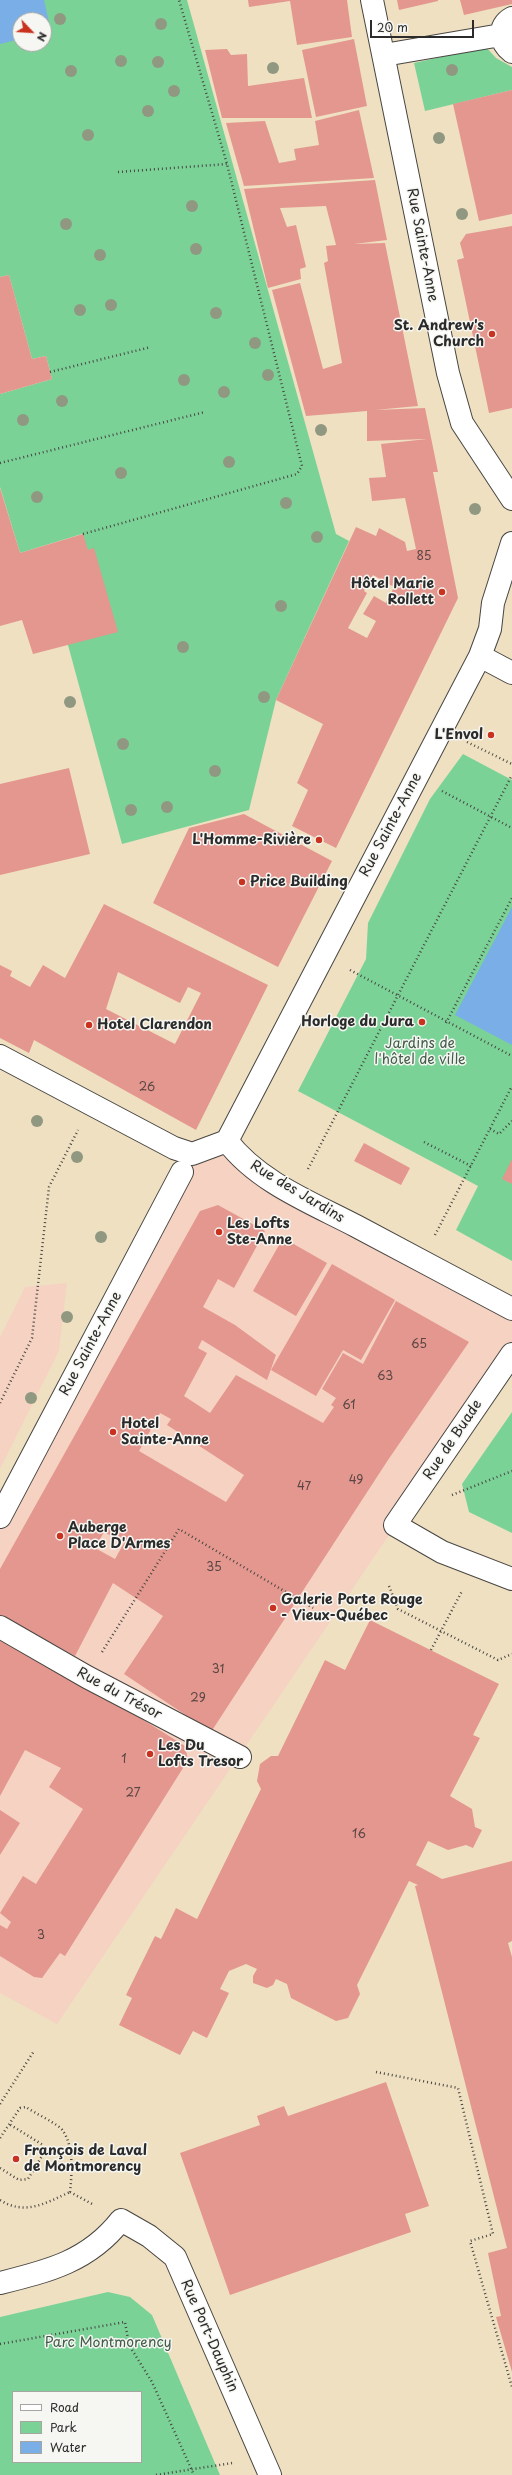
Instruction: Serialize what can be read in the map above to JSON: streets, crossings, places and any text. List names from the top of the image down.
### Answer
{
  "streets": {
    "street": [
      "Rue Sainte-Anne",
      "Rue des Jardins",
      "Rue de Buade",
      "Rue du Trésor",
      "Rue Port-Dauphin"
    ]
  },
  "crossings": [
    ["Rue Sainte-Anne", "Rue des Jardins"]
  ],
  "parks": ["Jardins de l'hôtel de ville", "Parc Montmorency"],
  "places": [
    "St. Andrew's Church",
    "Hôtel Marie Rollett",
    "L'Envol",
    "L'Homme-Rivière",
    "Price Building",
    "Horloge du Jura",
    "Hotel Clarendon",
    "Les Lofts Ste-Anne",
    "Hotel Sainte-Anne",
    "Auberge Place D'Armes",
    "Galerie Porte Rouge - Vieux-Québec",
    "Les Du Lofts Tresor",
    "François de Laval de Montmorency"
  ],
  "house_numbers": [
    "85",
    "26",
    "65",
    "63",
    "61",
    "49",
    "47",
    "35",
    "31",
    "29",
    "1",
    "27",
    "16",
    "3"
  ],
  "legend": ["Road", "Park", "Water"],
  "scale_bar": "20 m",
  "north": "bottom right"
}
